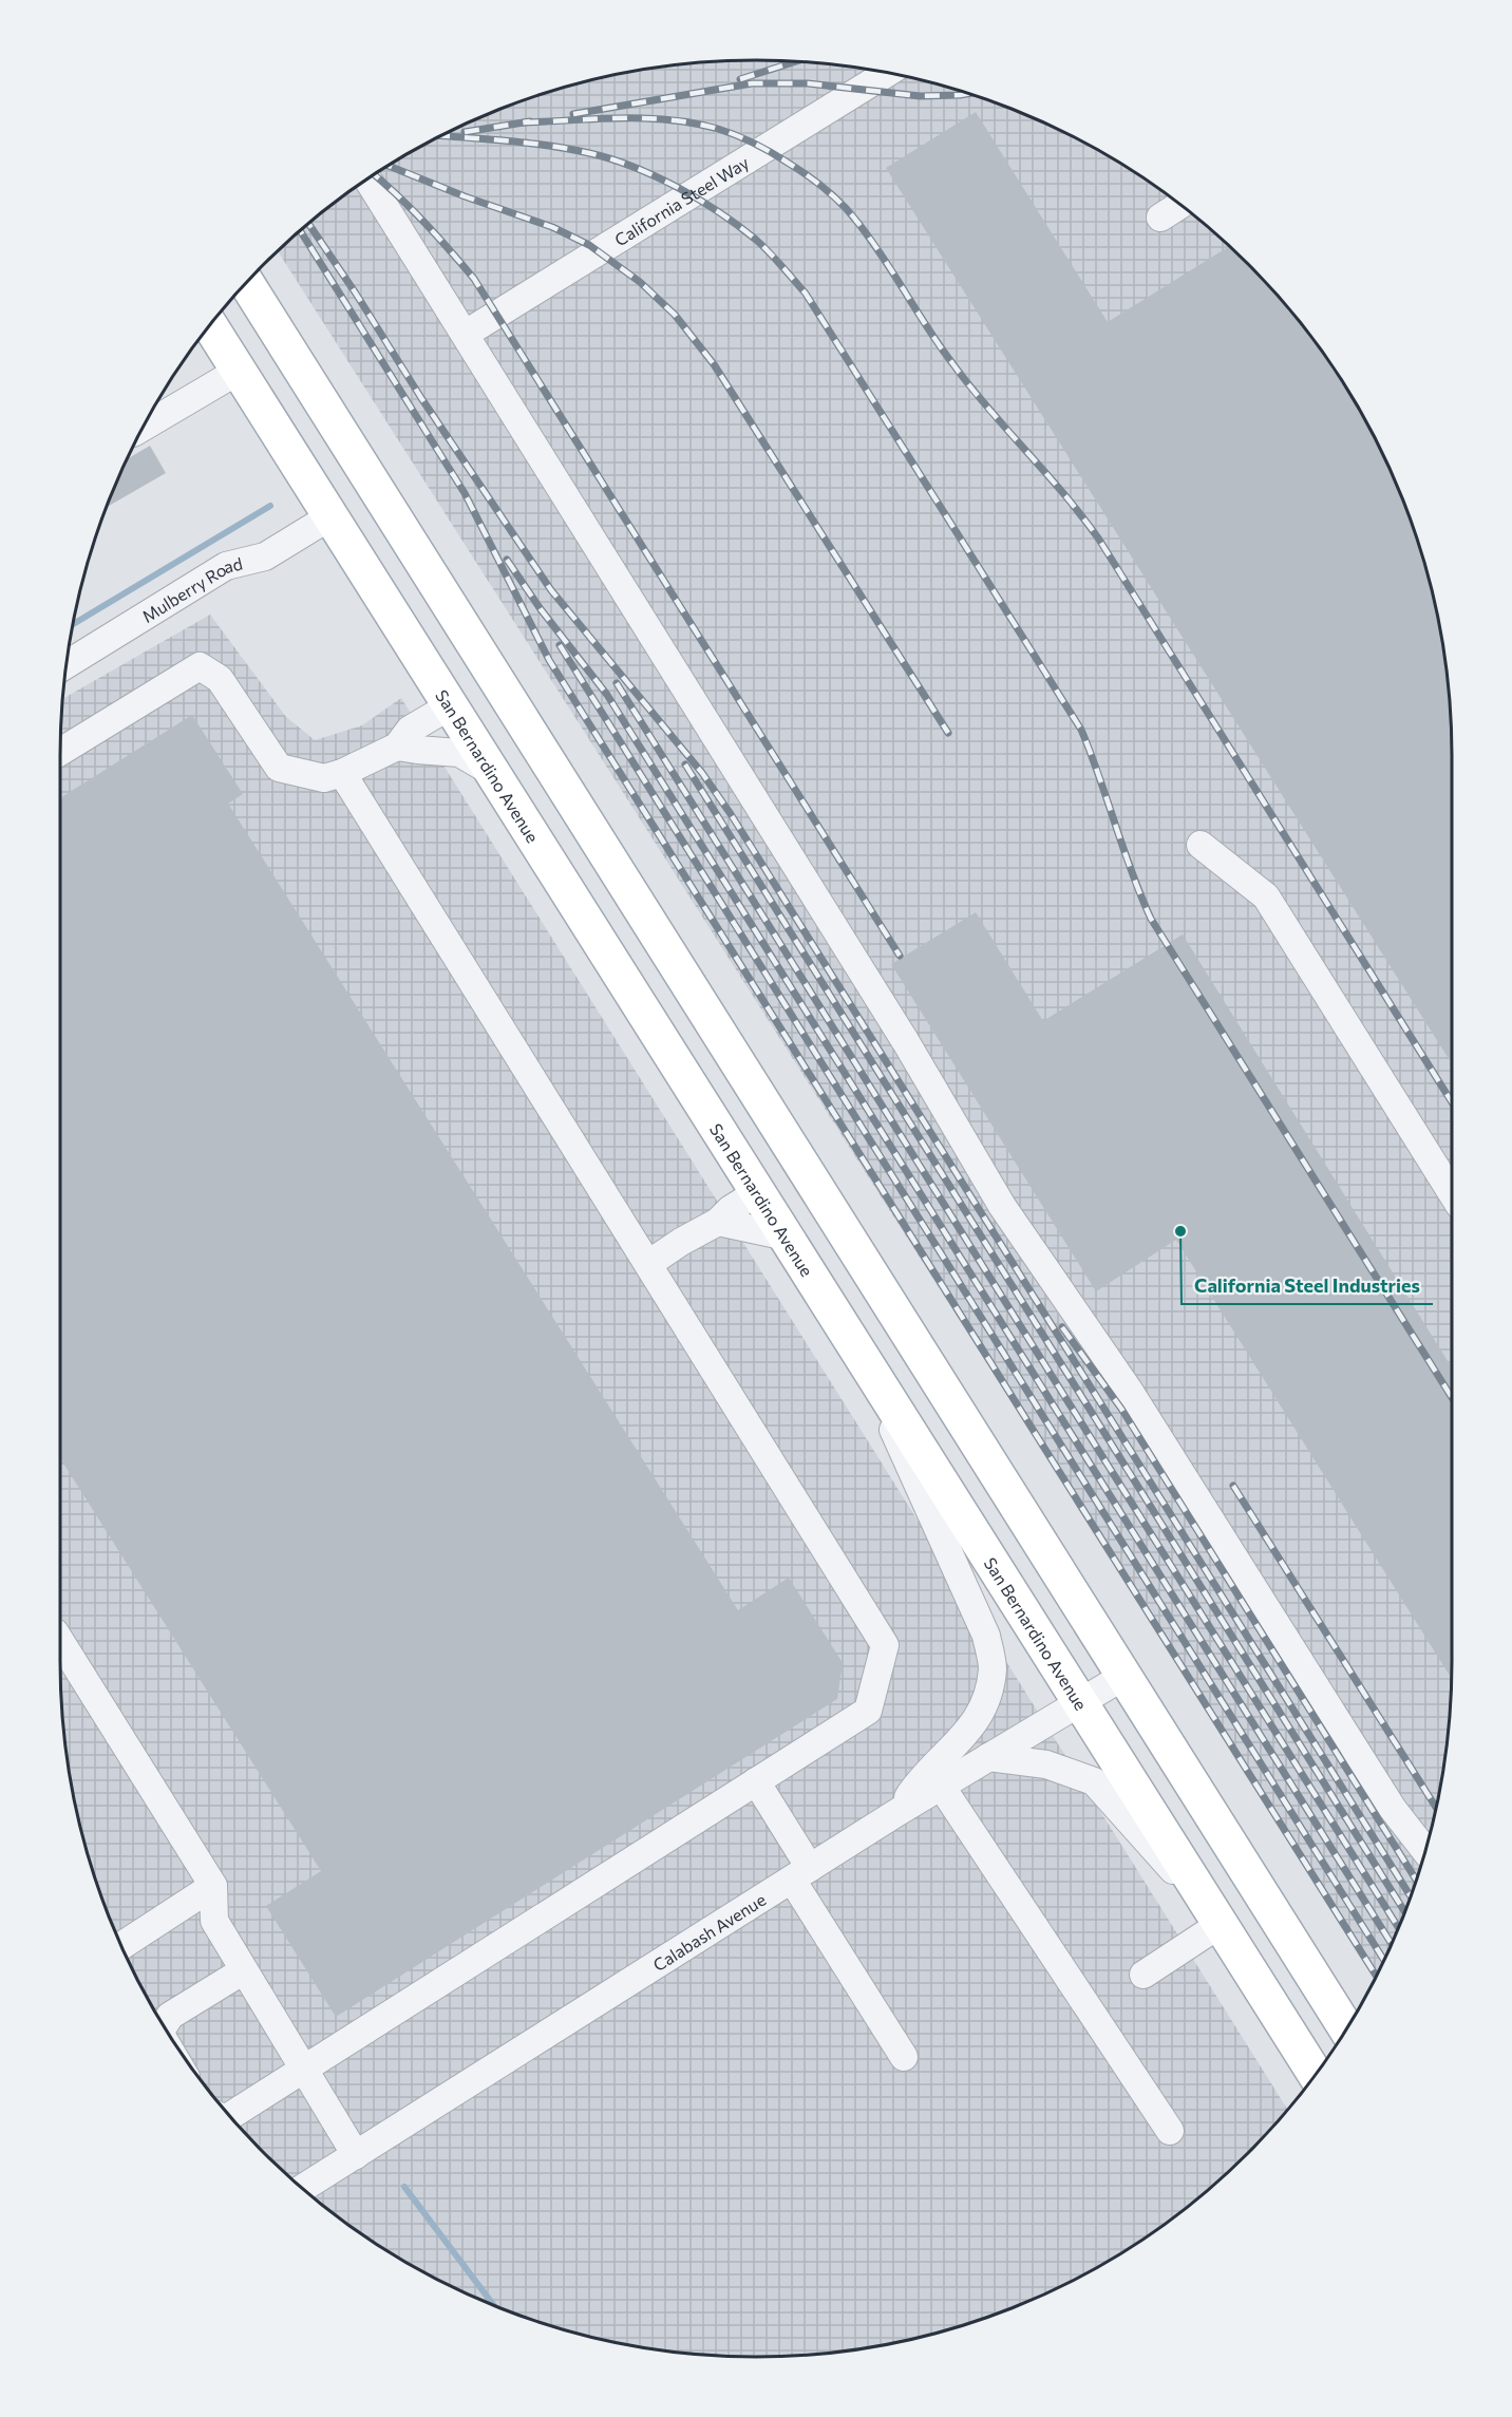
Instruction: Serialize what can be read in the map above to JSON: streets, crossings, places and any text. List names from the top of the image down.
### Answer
{
  "streets": {
    "main road": ["San Bernardino Avenue"],
    "street": ["California Steel Way", "Mulberry Road", "Calabash Avenue"]
  },
  "crossings": [
    ["Mulberry Road", "San Bernardino Avenue"],
    ["San Bernardino Avenue", "Calabash Avenue"]
  ],
  "places": ["California Steel Industries"]
}
